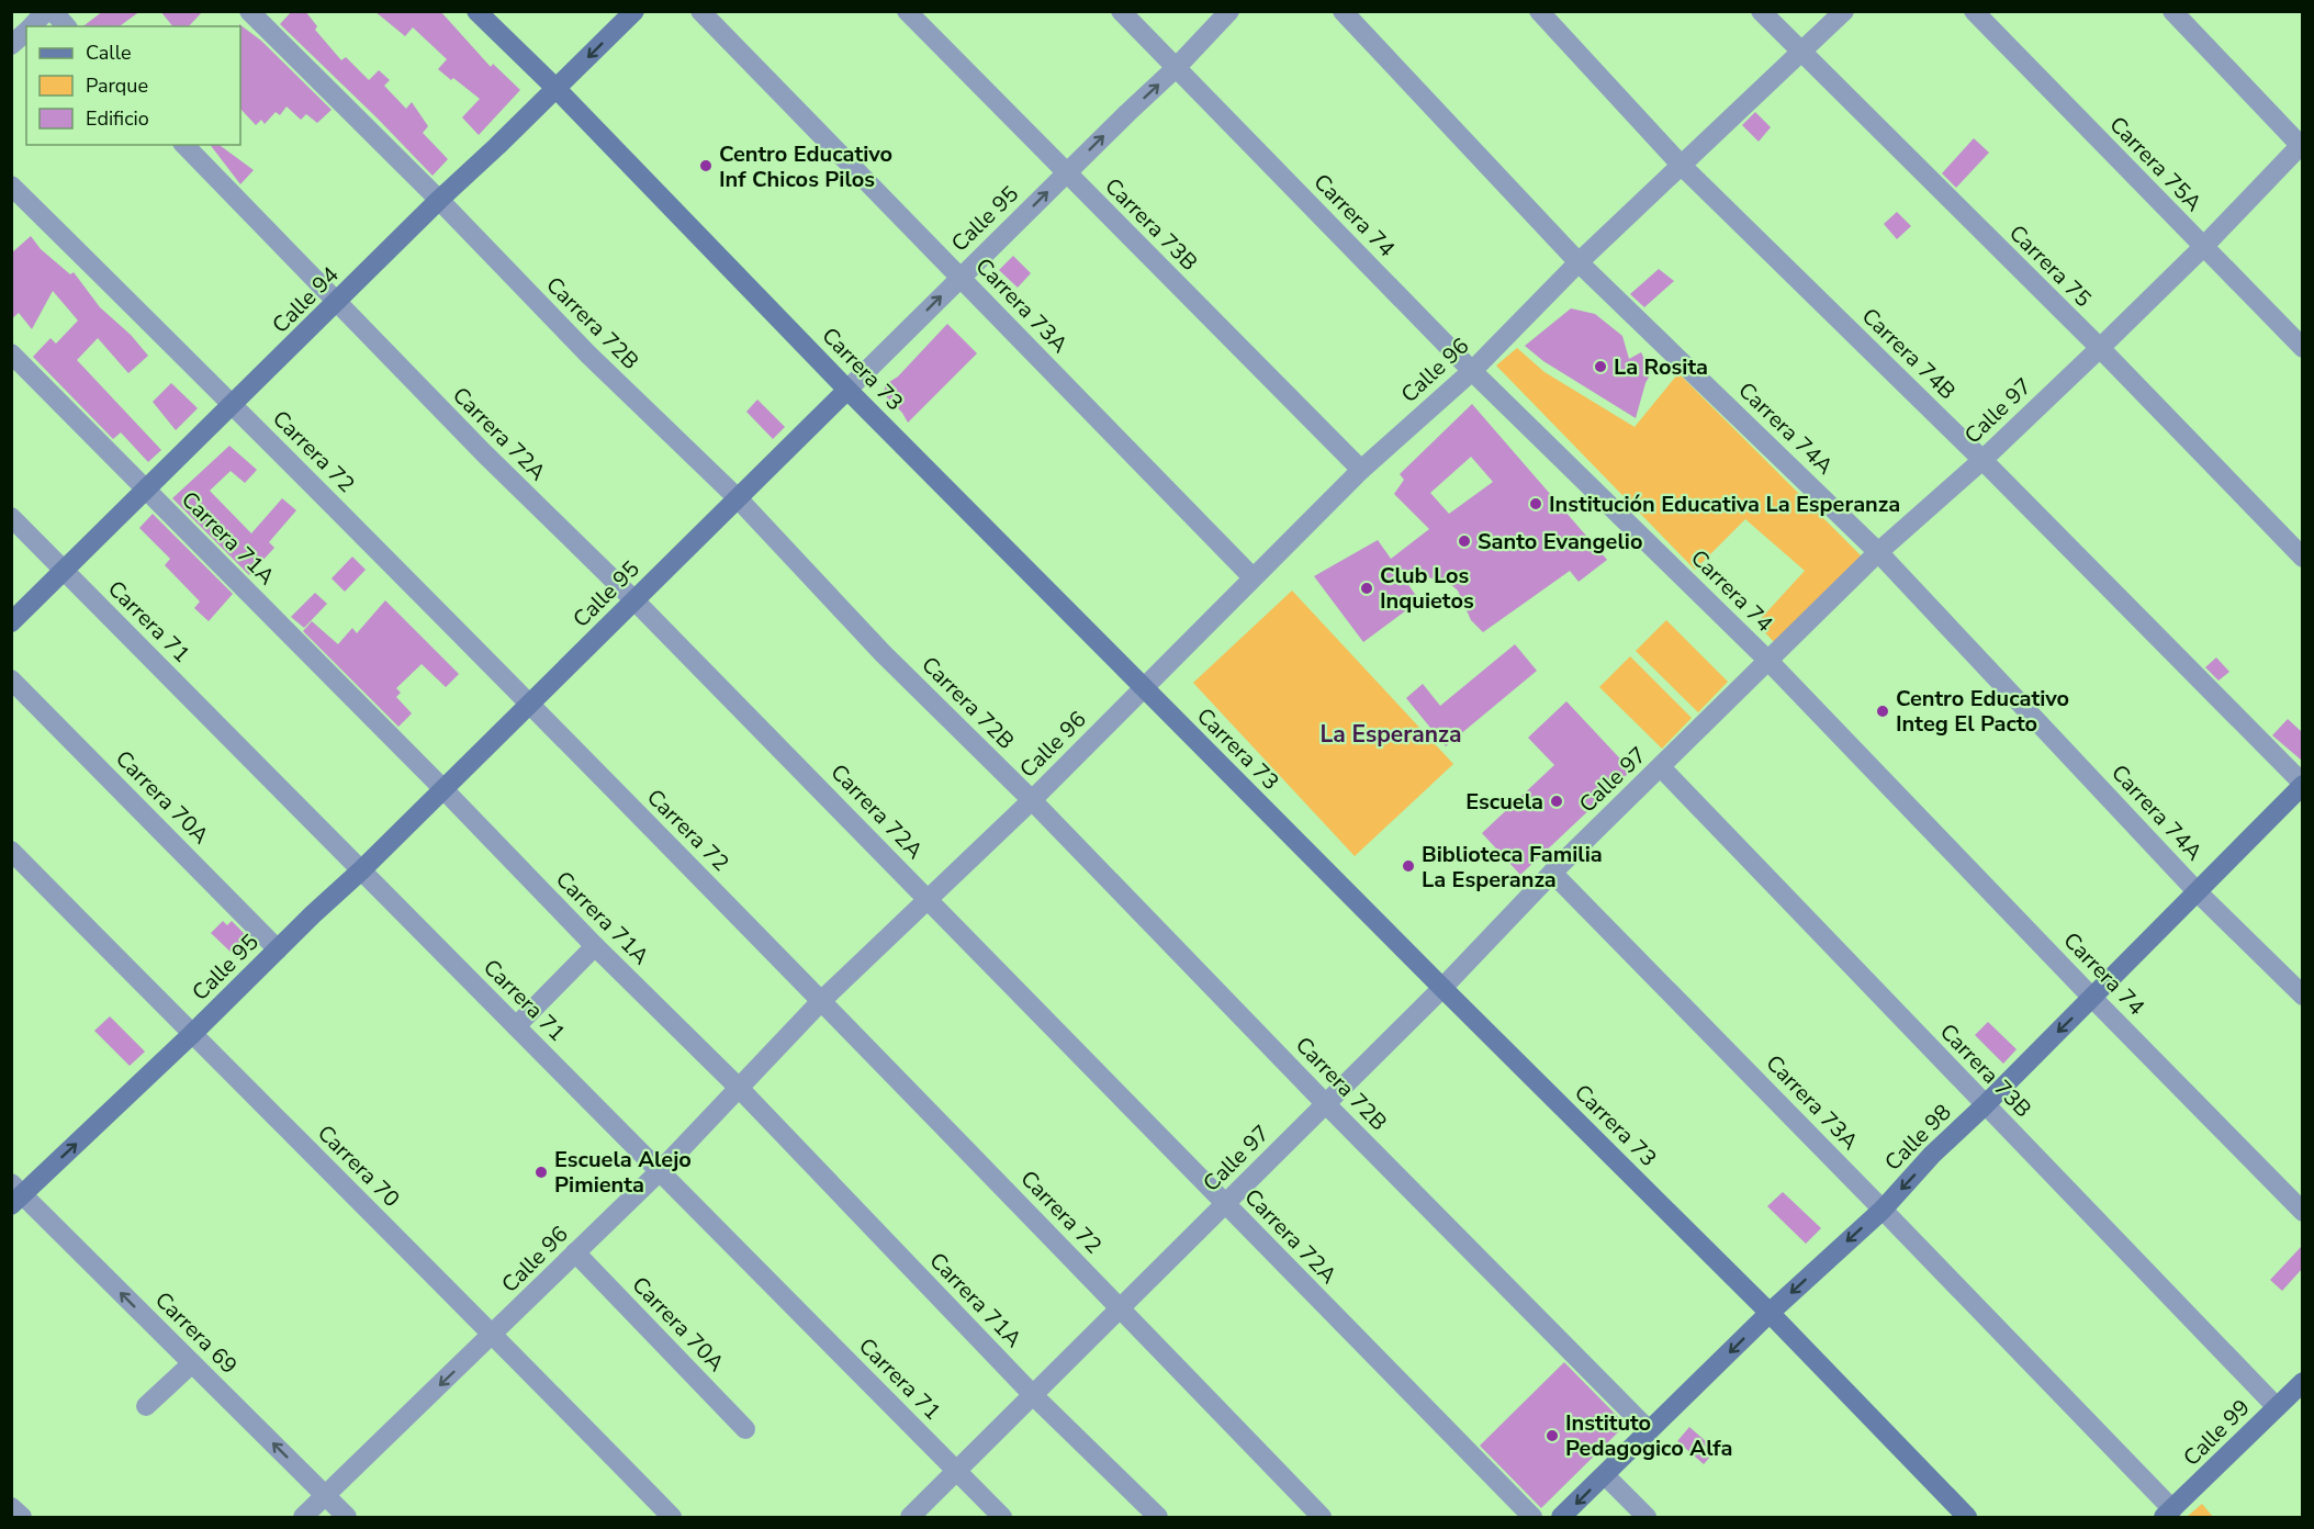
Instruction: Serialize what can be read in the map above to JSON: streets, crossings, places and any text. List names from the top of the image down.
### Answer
{
  "streets": {
    "street": [
      "Carrera 75A",
      "Carrera 74",
      "Calle 95",
      "Carrera 73B",
      "Carrera 75",
      "Calle 94",
      "Carrera 73A",
      "Carrera 72B",
      "Carrera 74B",
      "Carrera 73",
      "Calle 96",
      "Calle 97",
      "Carrera 74A",
      "Carrera 72A",
      "Carrera 72",
      "Carrera 71A",
      "Carrera 71",
      "Carrera 70A",
      "Calle 98",
      "Carrera 70",
      "Carrera 69",
      "Calle 99"
    ]
  },
  "crossings": [
    ["Carrera 75A", "Calle 97"],
    ["Carrera 74", "Calle 95"],
    ["Carrera 74", "Calle 96"],
    ["Carrera 74", "Calle 97"],
    ["Carrera 74", "Calle 98"],
    ["Calle 95", "Carrera 73B"],
    ["Calle 95", "Carrera 73A"],
    ["Calle 95", "Carrera 72B"],
    ["Calle 95", "Carrera 73"],
    ["Calle 95", "Carrera 72A"],
    ["Calle 95", "Carrera 72"],
    ["Calle 95", "Carrera 71A"],
    ["Calle 95", "Carrera 71"],
    ["Calle 95", "Carrera 70A"],
    ["Calle 95", "Carrera 70"],
    ["Calle 95", "Carrera 69"],
    ["Carrera 73B", "Calle 96"],
    ["Carrera 73B", "Calle 97"],
    ["Carrera 73B", "Calle 98"],
    ["Carrera 73B", "Calle 99"],
    ["Carrera 75", "Calle 96"],
    ["Carrera 75", "Calle 97"],
    ["Calle 94", "Carrera 72B"],
    ["Calle 94", "Carrera 73"],
    ["Calle 94", "Carrera 72A"],
    ["Calle 94", "Carrera 72"],
    ["Calle 94", "Carrera 71A"],
    ["Calle 94", "Carrera 71"],
    ["Carrera 73A", "Calle 96"],
    ["Carrera 73A", "Calle 97"],
    ["Carrera 73A", "Calle 98"],
    ["Carrera 73A", "Calle 99"],
    ["Carrera 72B", "Calle 96"],
    ["Carrera 72B", "Calle 97"],
    ["Carrera 72B", "Calle 98"],
    ["Carrera 74B", "Calle 96"],
    ["Carrera 74B", "Calle 97"],
    ["Carrera 74B", "Calle 98"],
    ["Carrera 73", "Calle 96"],
    ["Carrera 73", "Calle 97"],
    ["Carrera 73", "Calle 98"],
    ["Calle 96", "Carrera 74A"],
    ["Calle 96", "Carrera 72A"],
    ["Calle 96", "Carrera 72"],
    ["Calle 96", "Carrera 71A"],
    ["Calle 96", "Carrera 71"],
    ["Calle 96", "Carrera 70A"],
    ["Calle 96", "Carrera 70"],
    ["Calle 96", "Carrera 69"],
    ["Calle 97", "Carrera 74A"],
    ["Calle 97", "Carrera 72A"],
    ["Calle 97", "Carrera 72"],
    ["Calle 97", "Carrera 71A"],
    ["Calle 97", "Carrera 71"],
    ["Carrera 74A", "Calle 98"]
  ],
  "one_way": ["Calle 95", "Calle 98", "Carrera 69"],
  "districts": ["La Esperanza"],
  "places": [
    "Centro Educativo Inf Chicos Pilos",
    "La Rosita",
    "Institución Educativa La Esperanza",
    "Santo Evangelio",
    "Club Los Inquietos",
    "Centro Educativo Integ El Pacto",
    "Escuela",
    "Biblioteca Familia La Esperanza",
    "Escuela Alejo Pimienta",
    "Instituto Pedagogico Alfa"
  ],
  "legend": ["Calle", "Parque", "Edificio"]
}
